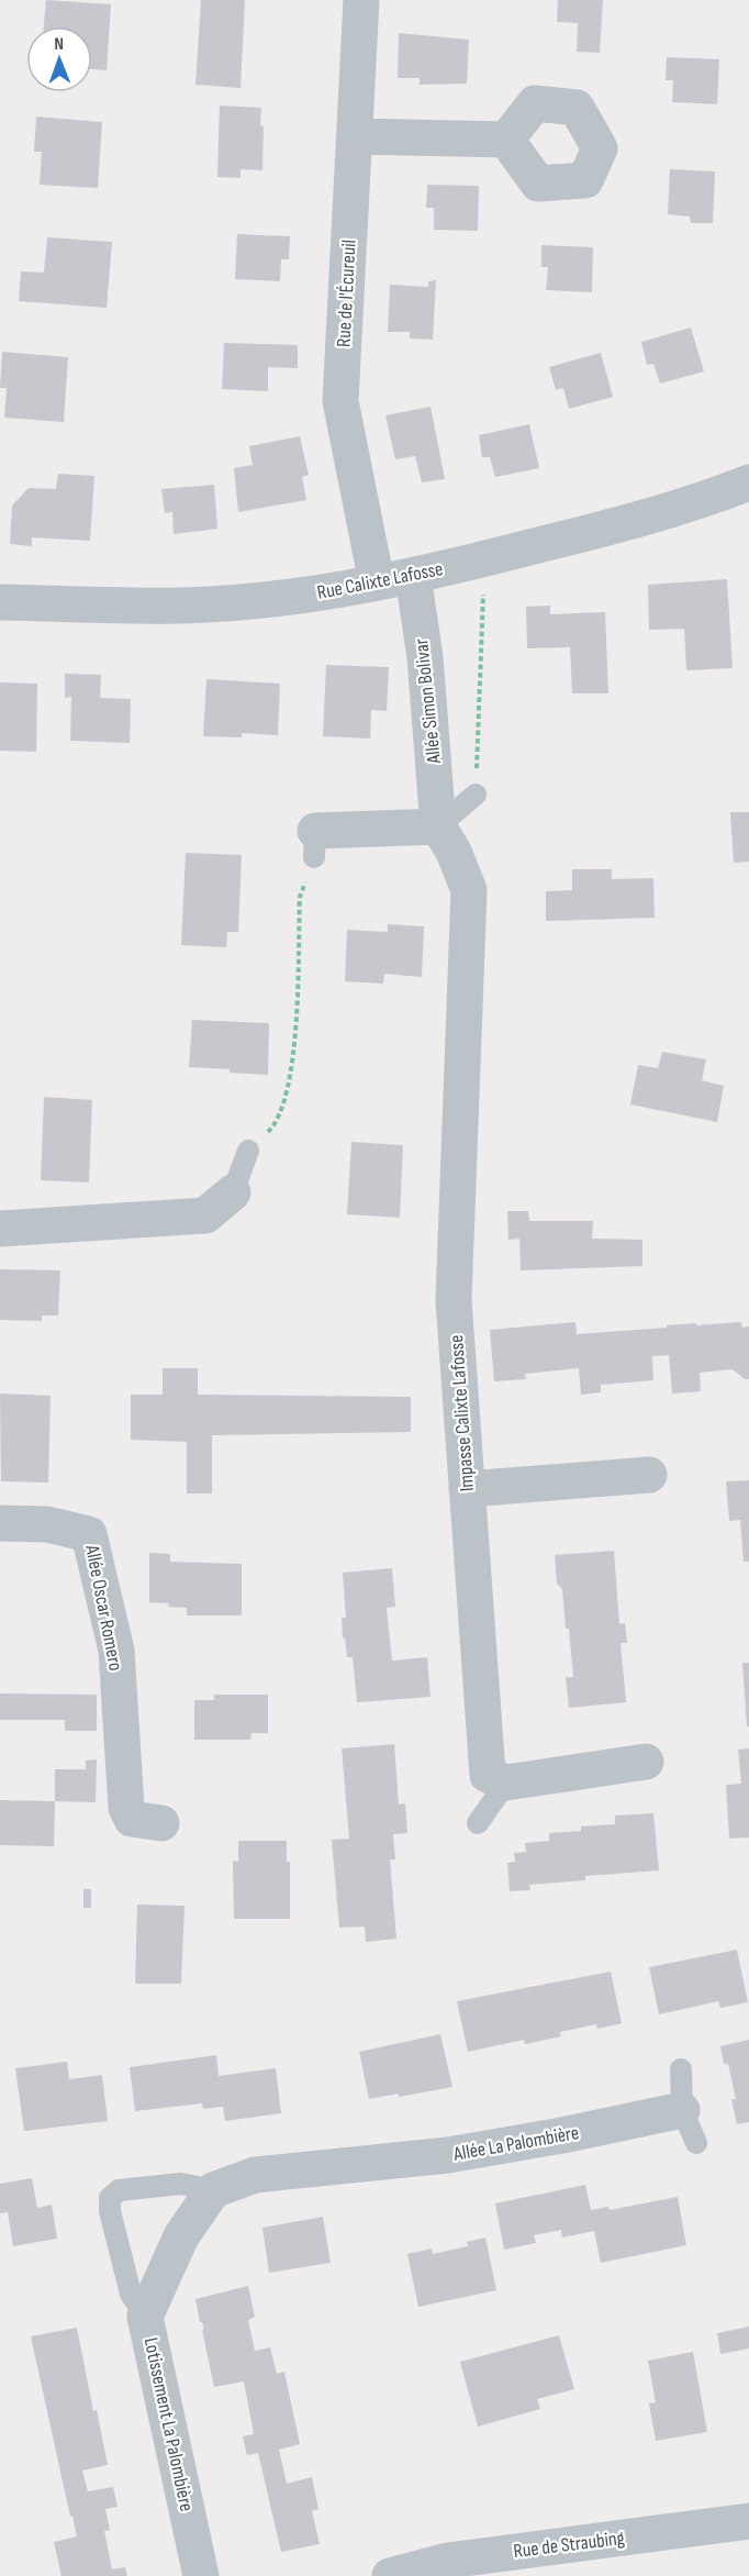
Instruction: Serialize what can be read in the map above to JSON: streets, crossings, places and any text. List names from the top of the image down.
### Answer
{
  "streets": {
    "street": [
      "Rue de l'Écureuil",
      "Rue Calixte Lafosse",
      "Allée Simon Bolivar",
      "Impasse Calixte Lafosse",
      "Allée Oscar Romero",
      "Allée La Palombière",
      "Lotissement La Palombière",
      "Rue de Straubing"
    ]
  },
  "crossings": [
    ["Rue de l'Écureuil", "Rue Calixte Lafosse"],
    ["Rue Calixte Lafosse", "Allée Simon Bolivar"],
    ["Allée Simon Bolivar", "Impasse Calixte Lafosse"],
    ["Allée La Palombière", "Lotissement La Palombière"]
  ],
  "north": "top"
}
